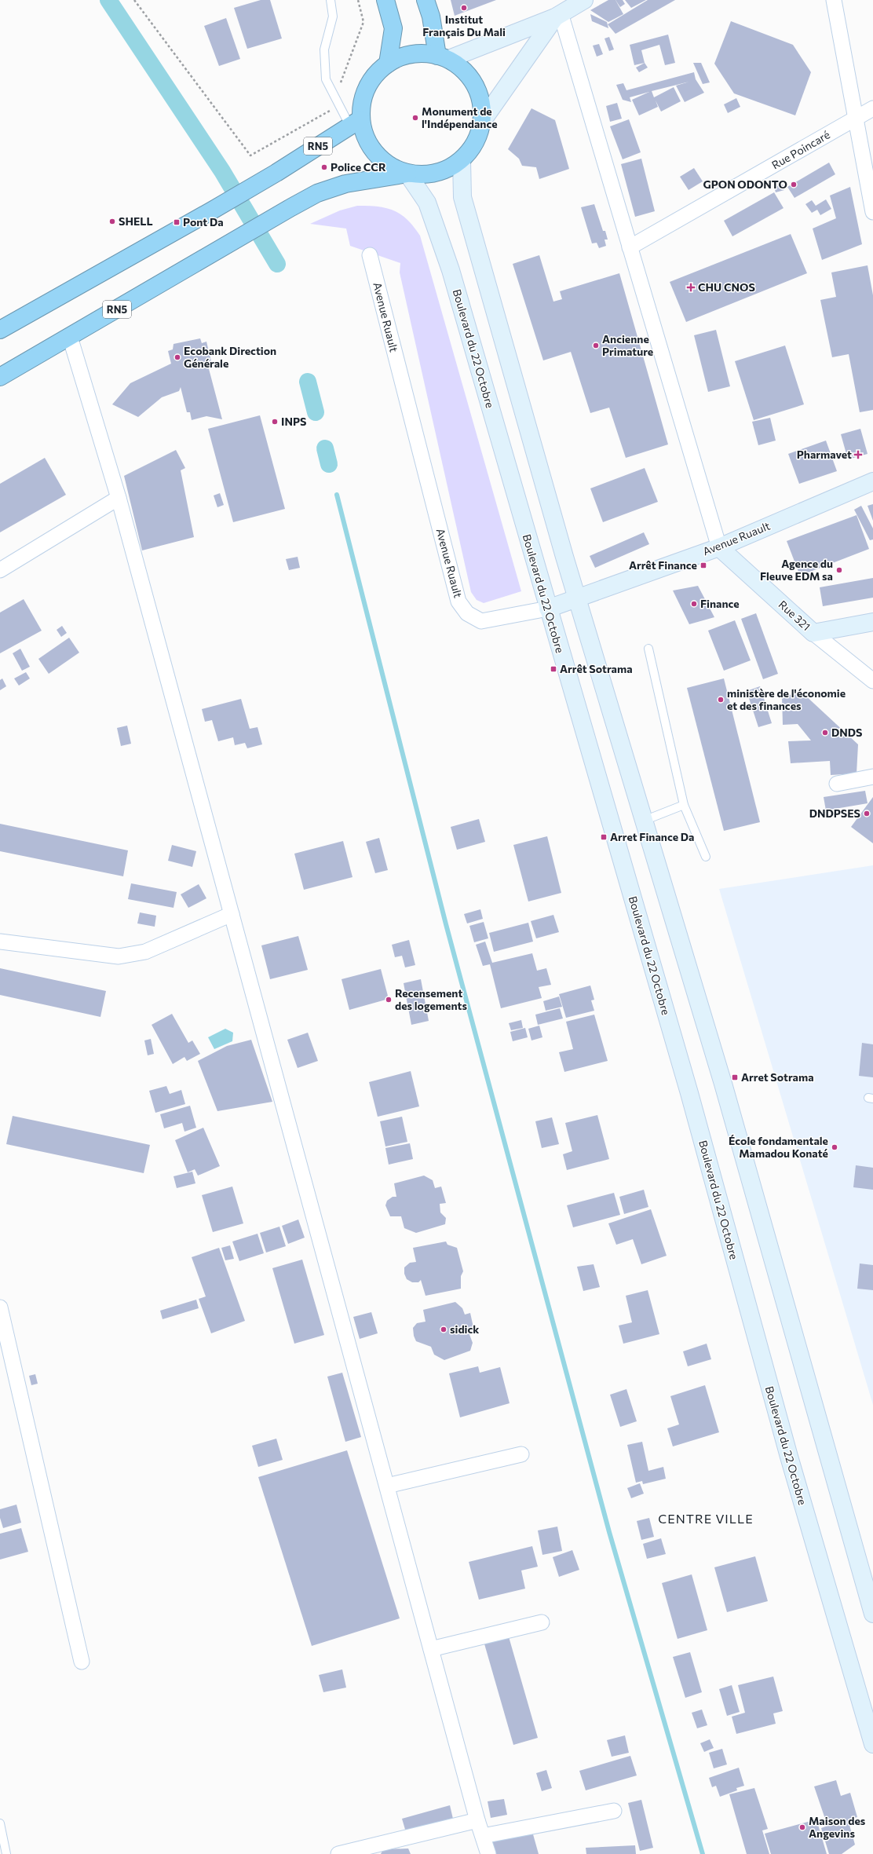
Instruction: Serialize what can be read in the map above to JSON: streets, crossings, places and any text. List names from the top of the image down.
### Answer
{
  "streets": {
    "highway": ["RN5"],
    "main road": ["Avenue Ruault", "Boulevard du 22 Octobre", "Rue 321"],
    "street": ["Rue Poincaré"]
  },
  "crossings": [
    ["RN5", "Boulevard du 22 Octobre"],
    ["Avenue Ruault", "Boulevard du 22 Octobre"],
    ["Avenue Ruault", "Rue 321"]
  ],
  "districts": ["CENTRE VILLE"],
  "places": {
    "other": [
      "Institut Français Du Mali",
      "Monument de l'Indépendance",
      "Police CCR",
      "GPON ODONTO",
      "SHELL",
      "Ancienne Primature",
      "Ecobank Direction Générale",
      "INPS",
      "Agence du Fleuve EDM sa",
      "Finance",
      "ministère de l'économie et des finances",
      "DNDS",
      "DNDPSES",
      "Recensement des logements",
      "École fondamentale Mamadou Konaté",
      "sidick",
      "Maison des Angevins"
    ],
    "transit": [
      "Pont Da",
      "Arrêt Finance",
      "Arrêt Sotrama",
      "Arret Finance Da",
      "Arret Sotrama"
    ],
    "health": ["CHU CNOS", "Pharmavet"]
  }
}
